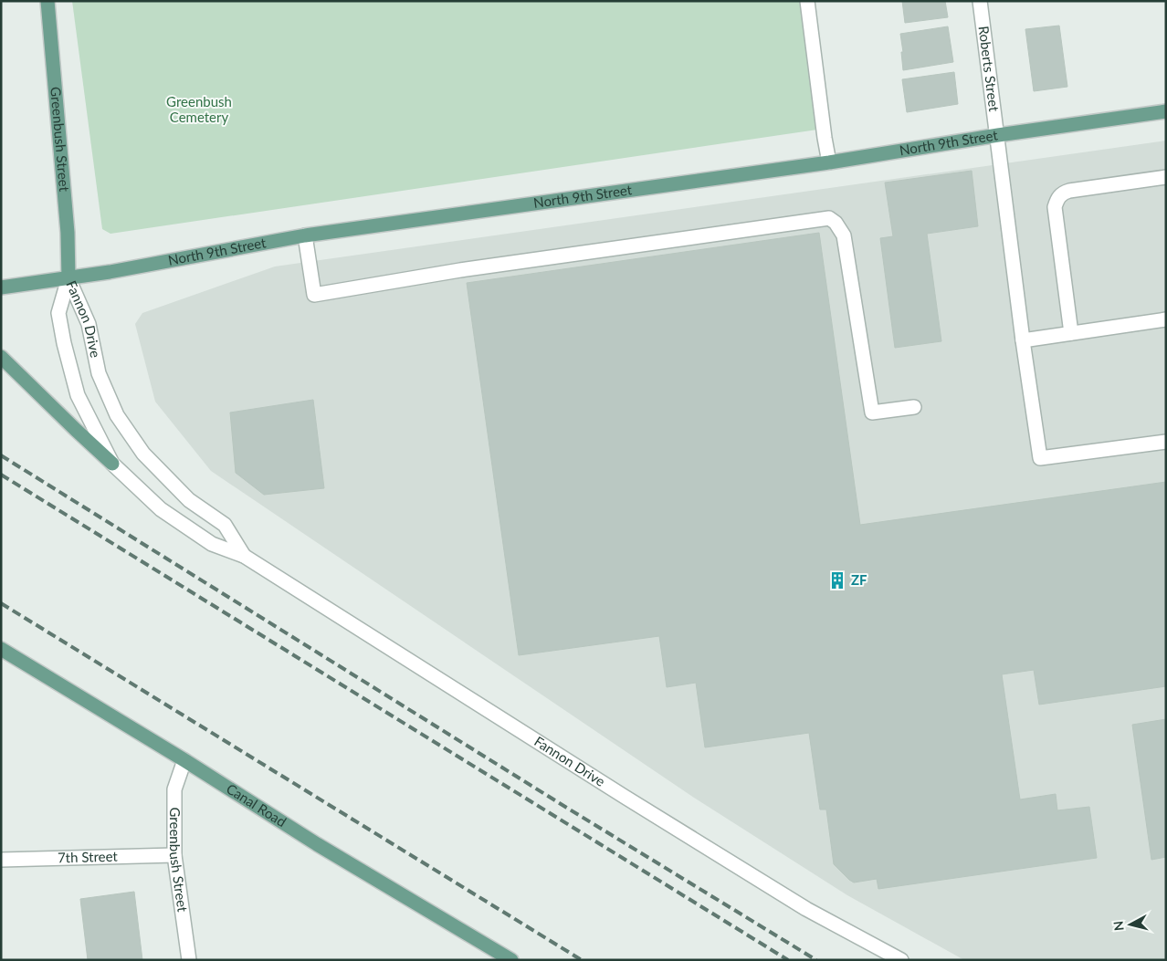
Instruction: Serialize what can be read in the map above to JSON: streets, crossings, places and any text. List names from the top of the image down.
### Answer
{
  "streets": {
    "main road": ["Greenbush Street", "North 9th Street", "Canal Road"],
    "street": ["Roberts Street", "Fannon Drive", "7th Street"]
  },
  "crossings": [
    ["Roberts Street", "North 9th Street"],
    ["Greenbush Street", "North 9th Street"],
    ["Greenbush Street", "Fannon Drive"],
    ["Greenbush Street", "Canal Road"],
    ["Greenbush Street", "7th Street"],
    ["North 9th Street", "Fannon Drive"]
  ],
  "parks": ["Greenbush Cemetery"],
  "places": {
    "building": ["ZF"]
  },
  "north": "left"
}
